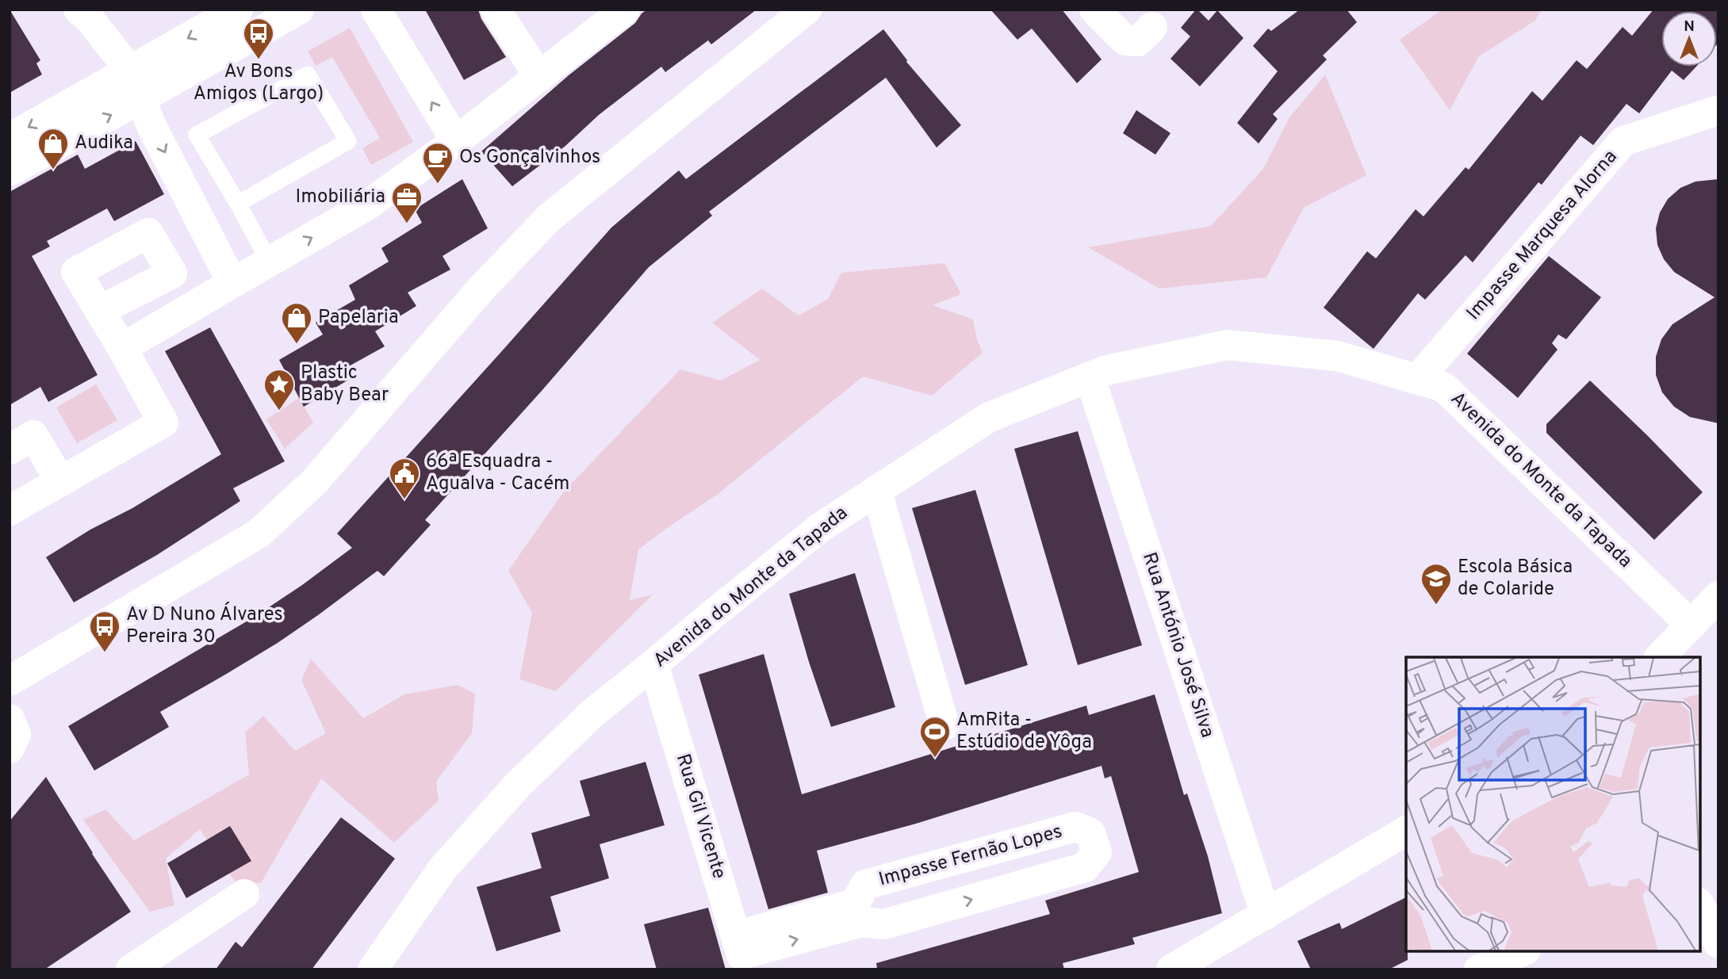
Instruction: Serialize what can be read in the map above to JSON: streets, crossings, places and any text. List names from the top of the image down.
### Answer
{
  "streets": {
    "street": [
      "Impasse Marquesa Alorna",
      "Avenida do Monte da Tapada",
      "Rua António José Silva",
      "Rua Gil Vicente",
      "Impasse Fernão Lopes"
    ]
  },
  "crossings": [
    ["Impasse Marquesa Alorna", "Avenida do Monte da Tapada"],
    ["Avenida do Monte da Tapada", "Rua António José Silva"],
    ["Avenida do Monte da Tapada", "Rua Gil Vicente"],
    ["Rua Gil Vicente", "Impasse Fernão Lopes"]
  ],
  "places": {
    "bus stop": ["Av Bons Amigos (Largo)", "Av D Nuno Álvares Pereira 30"],
    "shop": ["Audika", "Papelaria"],
    "cafe": ["Os Gonçalvinhos"],
    "office": ["Imobiliária"],
    "place": ["Plastic Baby Bear"],
    "public building": ["66ª Esquadra - Agualva - Cacém"],
    "school or university": ["Escola Básica de Colaride"],
    "sports": ["AmRita - Estúdio de Yôga"]
  },
  "north": "top"
}
